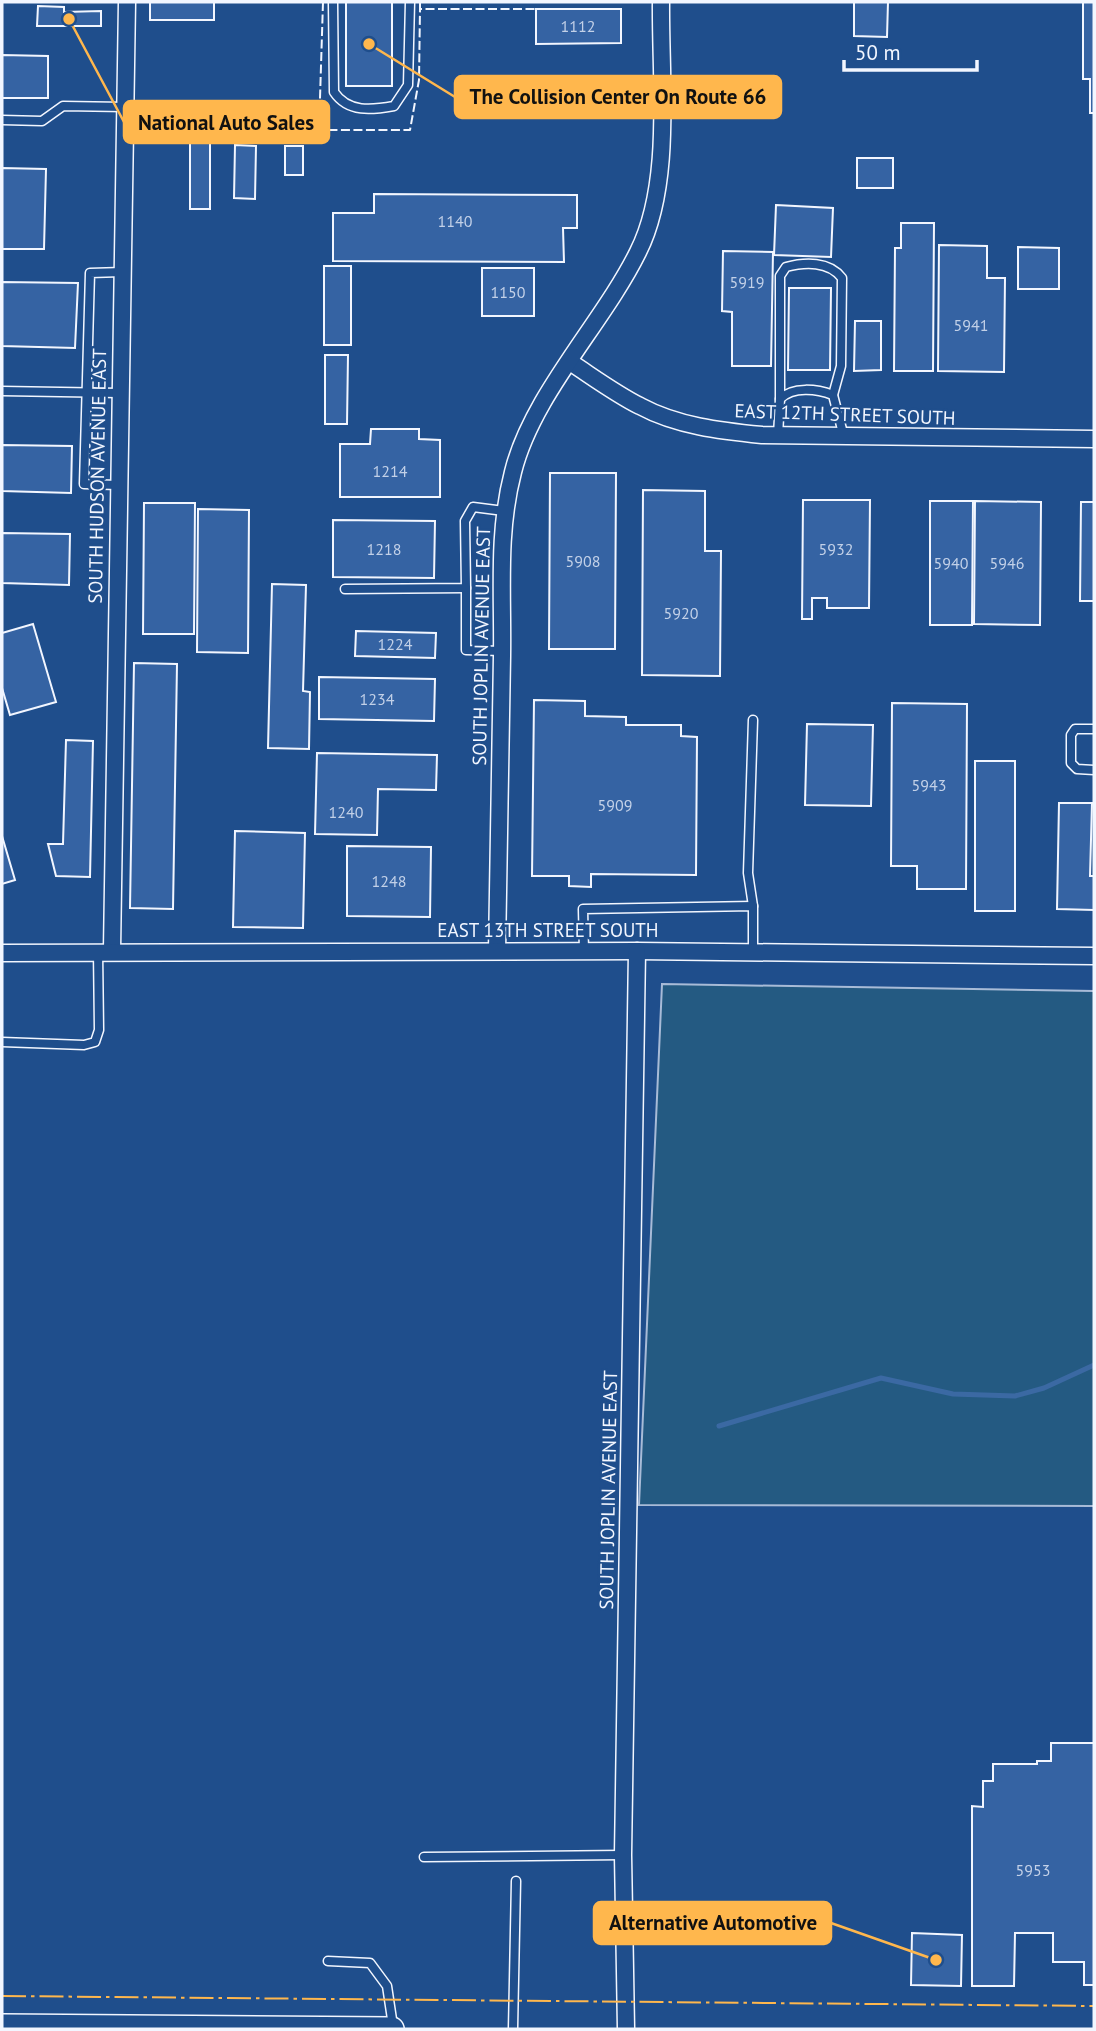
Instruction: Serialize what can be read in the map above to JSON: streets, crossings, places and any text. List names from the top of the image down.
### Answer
{
  "streets": {
    "street": [
      "EAST 12TH STREET SOUTH",
      "SOUTH HUDSON AVENUE EAST",
      "SOUTH JOPLIN AVENUE EAST",
      "EAST 13TH STREET SOUTH"
    ]
  },
  "crossings": [
    ["EAST 12TH STREET SOUTH", "SOUTH JOPLIN AVENUE EAST"],
    ["SOUTH HUDSON AVENUE EAST", "EAST 13TH STREET SOUTH"],
    ["SOUTH JOPLIN AVENUE EAST", "EAST 13TH STREET SOUTH"]
  ],
  "places": ["National Auto Sales", "The Collision Center On Route 66", "Alternative Automotive"],
  "house_numbers": [
    "1112",
    "1140",
    "5919",
    "1150",
    "5941",
    "1214",
    "1218",
    "5932",
    "5908",
    "5940",
    "5946",
    "5920",
    "1224",
    "1234",
    "5943",
    "5909",
    "1240",
    "1248",
    "5953"
  ],
  "scale_bar": "50 m"
}
